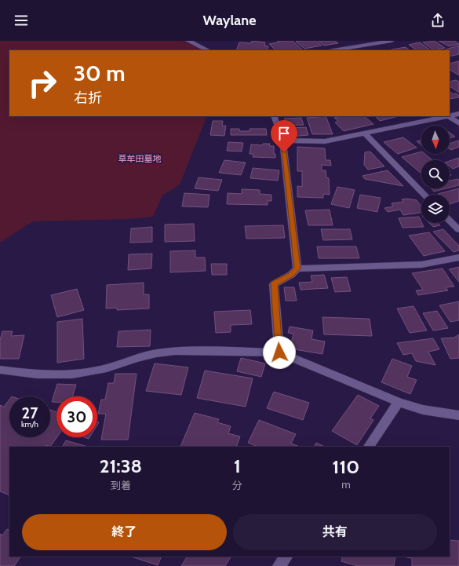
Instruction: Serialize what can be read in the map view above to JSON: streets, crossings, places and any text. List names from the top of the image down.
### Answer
{
  "parks": ["草牟田墓地"],
  "north": "bottom",
  "page": {
    "header": "Waylane",
    "turn": ["30 m", "右折"],
    "speed": "27 km/h",
    "limit": "30",
    "eta": [
      "21:38",
      "到着",
      "1",
      "分",
      "110",
      "m"
    ],
    "buttons": ["終了", "共有"]
  }
}
